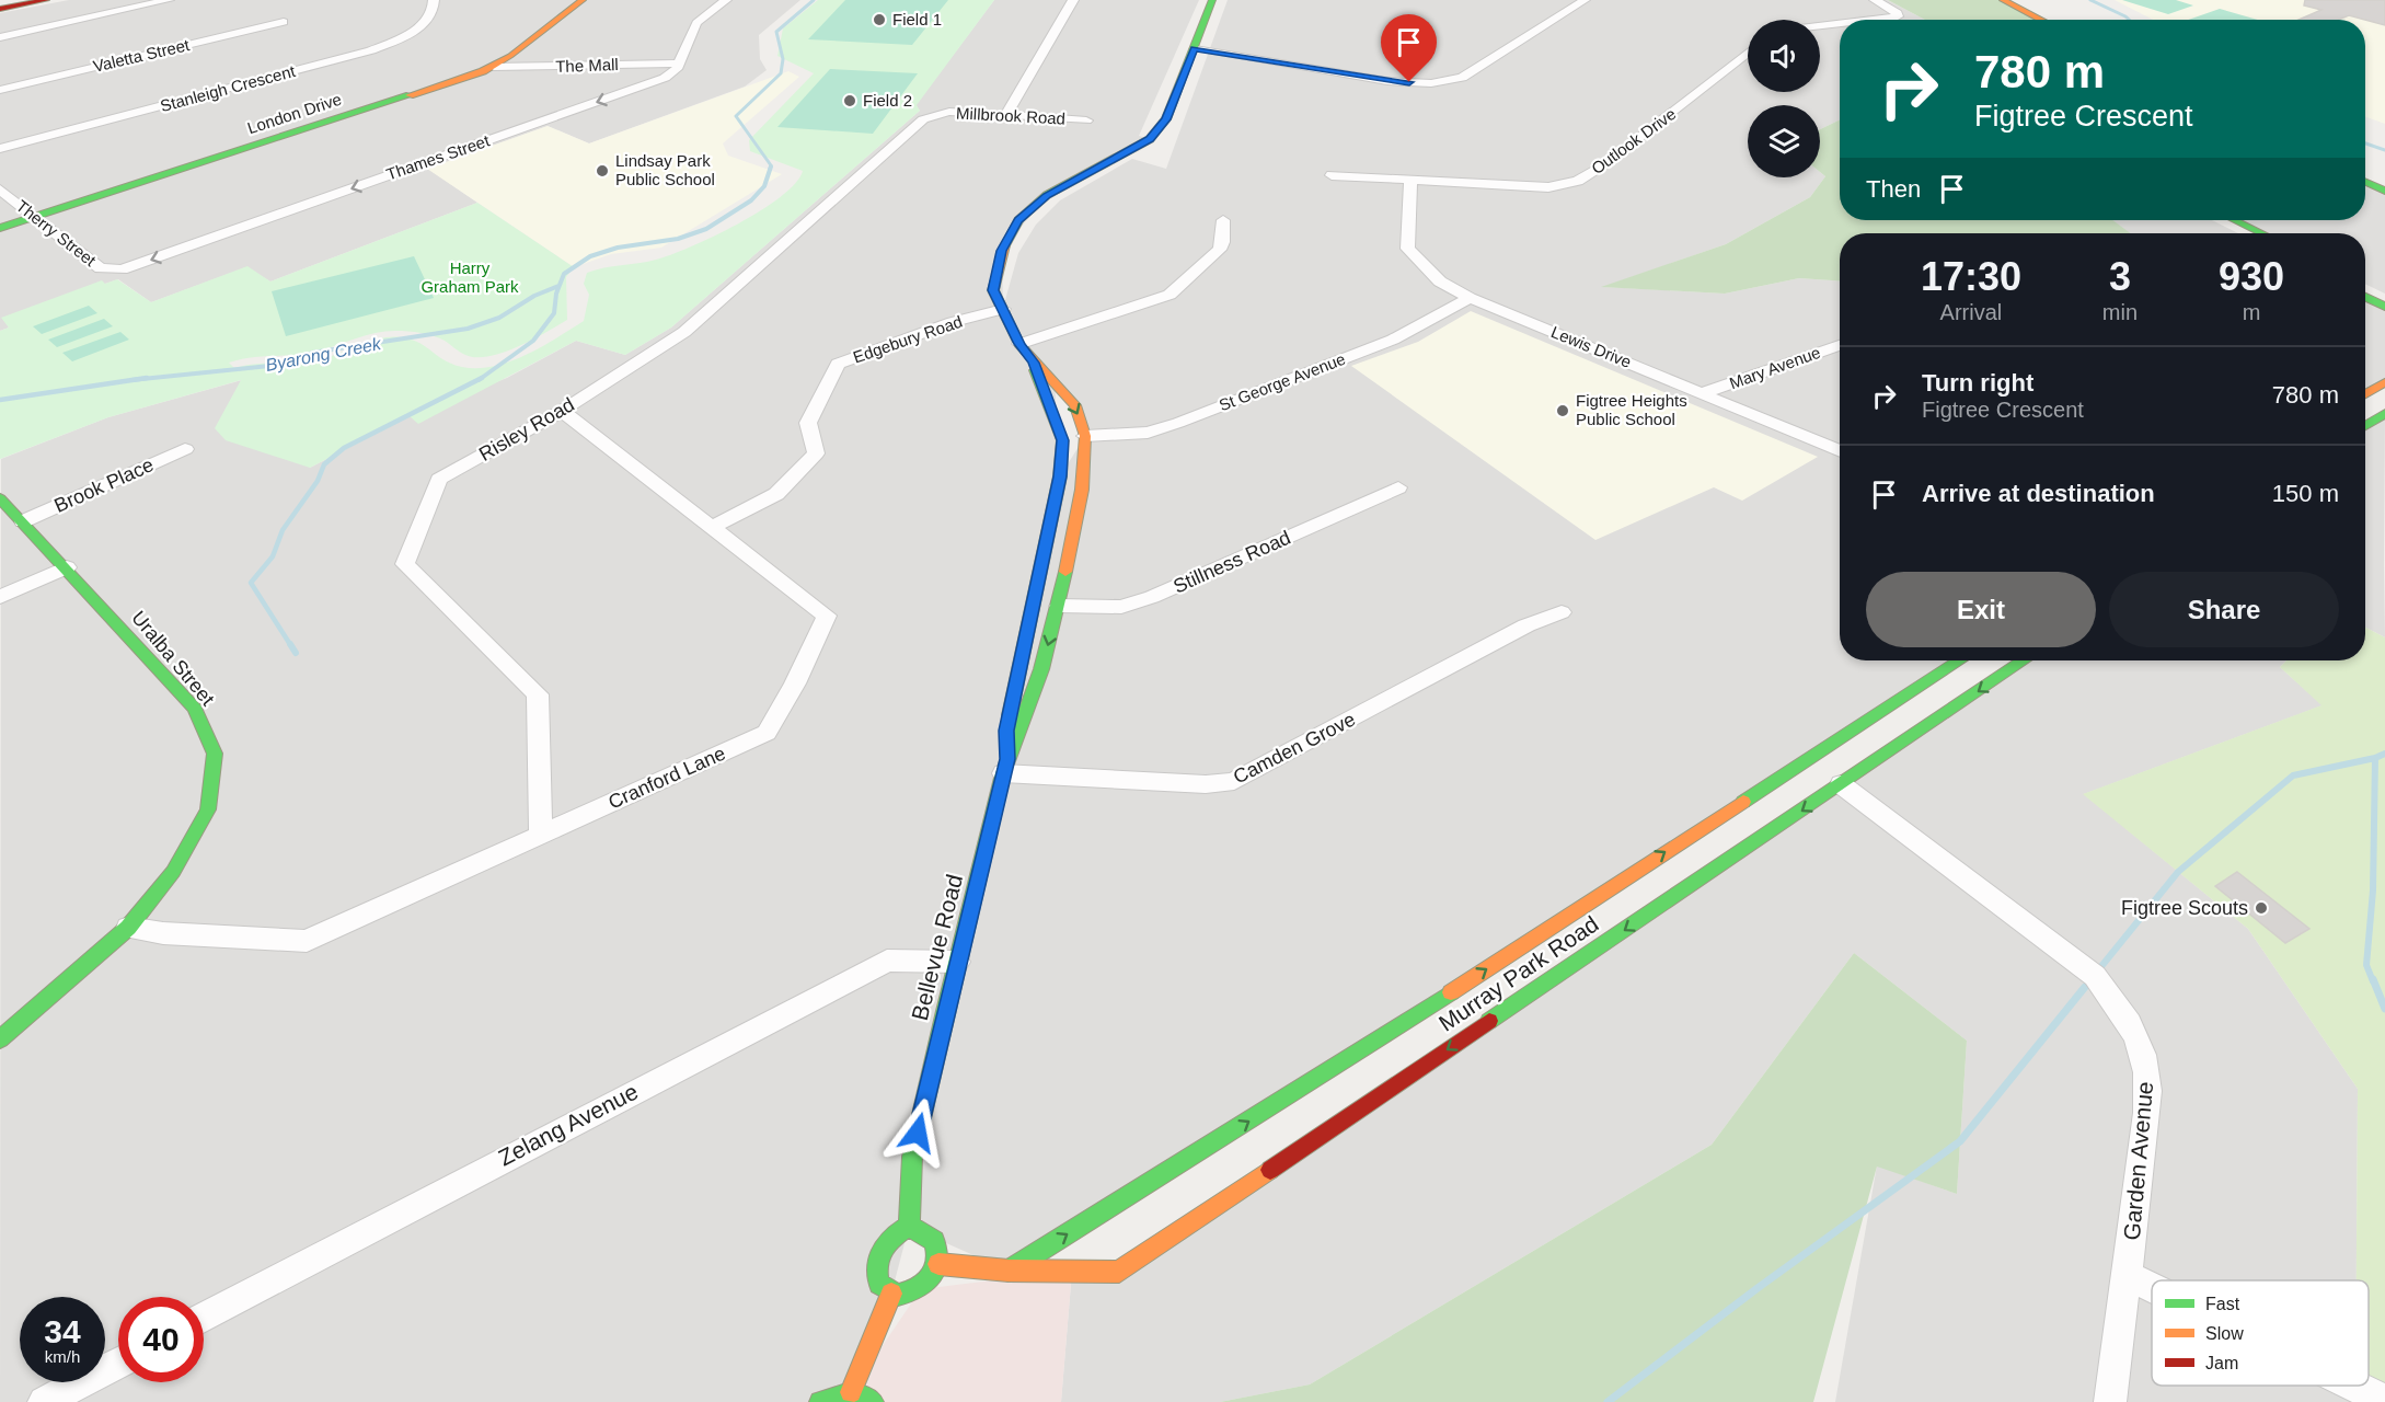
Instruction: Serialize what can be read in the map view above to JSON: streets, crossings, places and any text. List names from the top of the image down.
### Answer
{
  "streets": {
    "main road": [
      "London Drive",
      "Uralba Street",
      "Bellevue Road",
      "Murray Park Road"
    ],
    "street": [
      "Valetta Street",
      "The Mall",
      "Stanleigh Crescent",
      "Millbrook Road",
      "Outlook Drive",
      "Thames Street",
      "Therry Street",
      "Edgebury Road",
      "Lewis Drive",
      "Mary Avenue",
      "St George Avenue",
      "Risley Road",
      "Brook Place",
      "Stillness Road",
      "Camden Grove",
      "Cranford Lane",
      "Zelang Avenue",
      "Garden Avenue"
    ]
  },
  "crossings": [
    ["The Mall", "London Drive"],
    ["The Mall", "Thames Street"],
    ["London Drive", "Therry Street"],
    ["Millbrook Road", "Risley Road"],
    ["Outlook Drive", "Lewis Drive"],
    ["Thames Street", "Therry Street"],
    ["Edgebury Road", "Cranford Lane"],
    ["Edgebury Road", "Bellevue Road"],
    ["Lewis Drive", "Mary Avenue"],
    ["Lewis Drive", "St George Avenue"],
    ["St George Avenue", "Bellevue Road"],
    ["Risley Road", "Cranford Lane"],
    ["Brook Place", "Uralba Street"],
    ["Stillness Road", "Bellevue Road"],
    ["Uralba Street", "Cranford Lane"],
    ["Camden Grove", "Bellevue Road"],
    ["Bellevue Road", "Murray Park Road"],
    ["Bellevue Road", "Zelang Avenue"],
    ["Murray Park Road", "Garden Avenue"]
  ],
  "one_way": ["Thames Street"],
  "water": ["Byarong Creek"],
  "parks": ["Harry Graham Park"],
  "places": [
    "Field 1",
    "Field 2",
    "Lindsay Park Public School",
    "Figtree Heights Public School",
    "Figtree Scouts"
  ],
  "legend": ["Fast", "Slow", "Jam"],
  "page": {
    "turn": ["780 m", "Figtree Crescent"],
    "then": "Then",
    "eta": [
      "17:30",
      "Arrival",
      "3",
      "min",
      "930",
      "m"
    ],
    "list": [
      {
        "name": "Turn right",
        "note": "Figtree Crescent",
        "value": "780 m"
      },
      {
        "name": "Arrive at destination",
        "value": "150 m"
      }
    ],
    "buttons": ["Exit", "Share"],
    "speed": "34 km/h",
    "limit": "40"
  }
}
